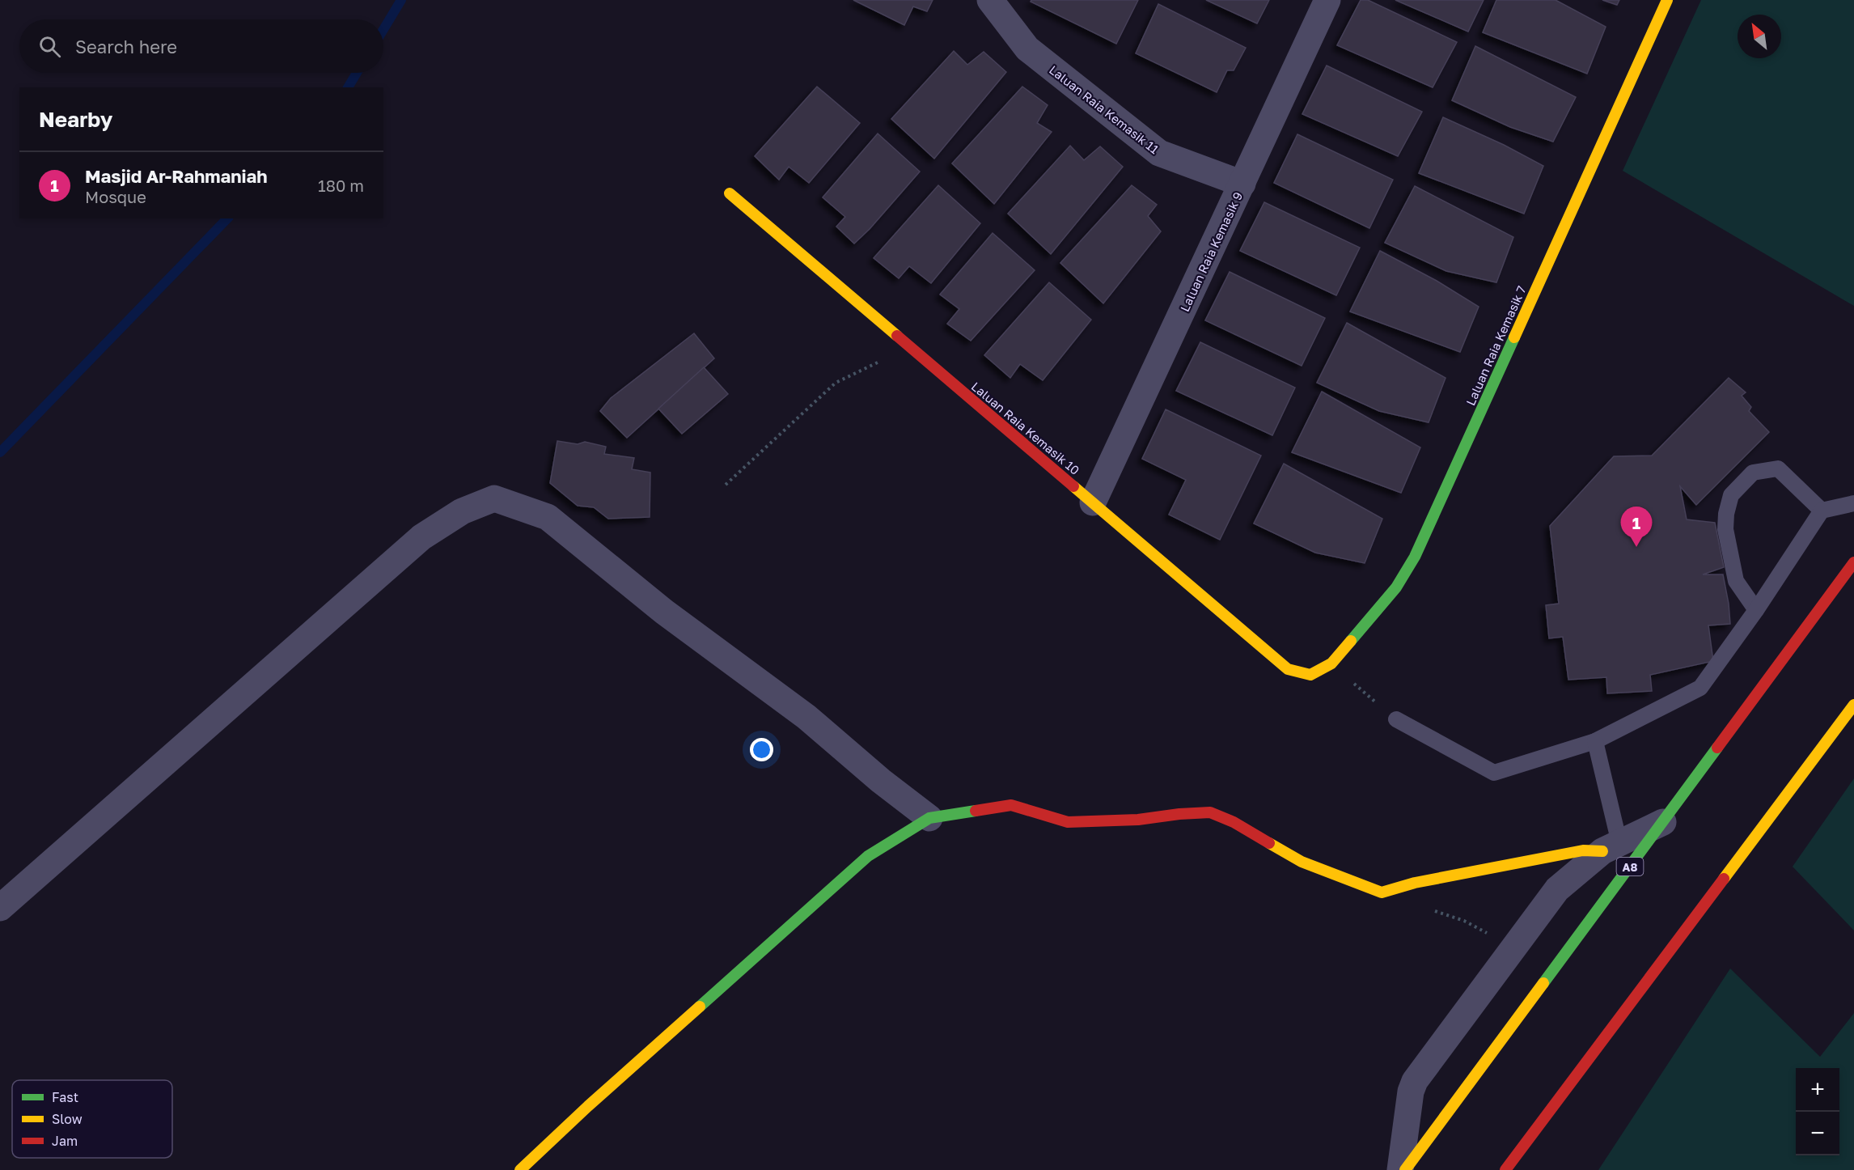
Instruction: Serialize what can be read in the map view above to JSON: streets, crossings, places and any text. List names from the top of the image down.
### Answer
{
  "streets": {
    "main road": ["Laluan Raia Kemasik 7", "Laluan Raia Kemasik 10", "A8"],
    "street": ["Laluan Raia Kemasik 11", "Laluan Raia Kemasik 9"]
  },
  "crossings": [
    ["Laluan Raia Kemasik 11", "Laluan Raia Kemasik 9"],
    ["Laluan Raia Kemasik 9", "Laluan Raia Kemasik 10"],
    ["Laluan Raia Kemasik 7", "Laluan Raia Kemasik 10"]
  ],
  "legend": ["Fast", "Slow", "Jam"],
  "north": "top left",
  "page": {
    "search": "Search here",
    "heading": "Nearby",
    "list": [
      {
        "mark": "1",
        "name": "Masjid Ar-Rahmaniah",
        "note": "Mosque",
        "value": "180 m"
      }
    ],
    "pins": "1",
    "map_buttons": ["+", "−"]
  }
}
